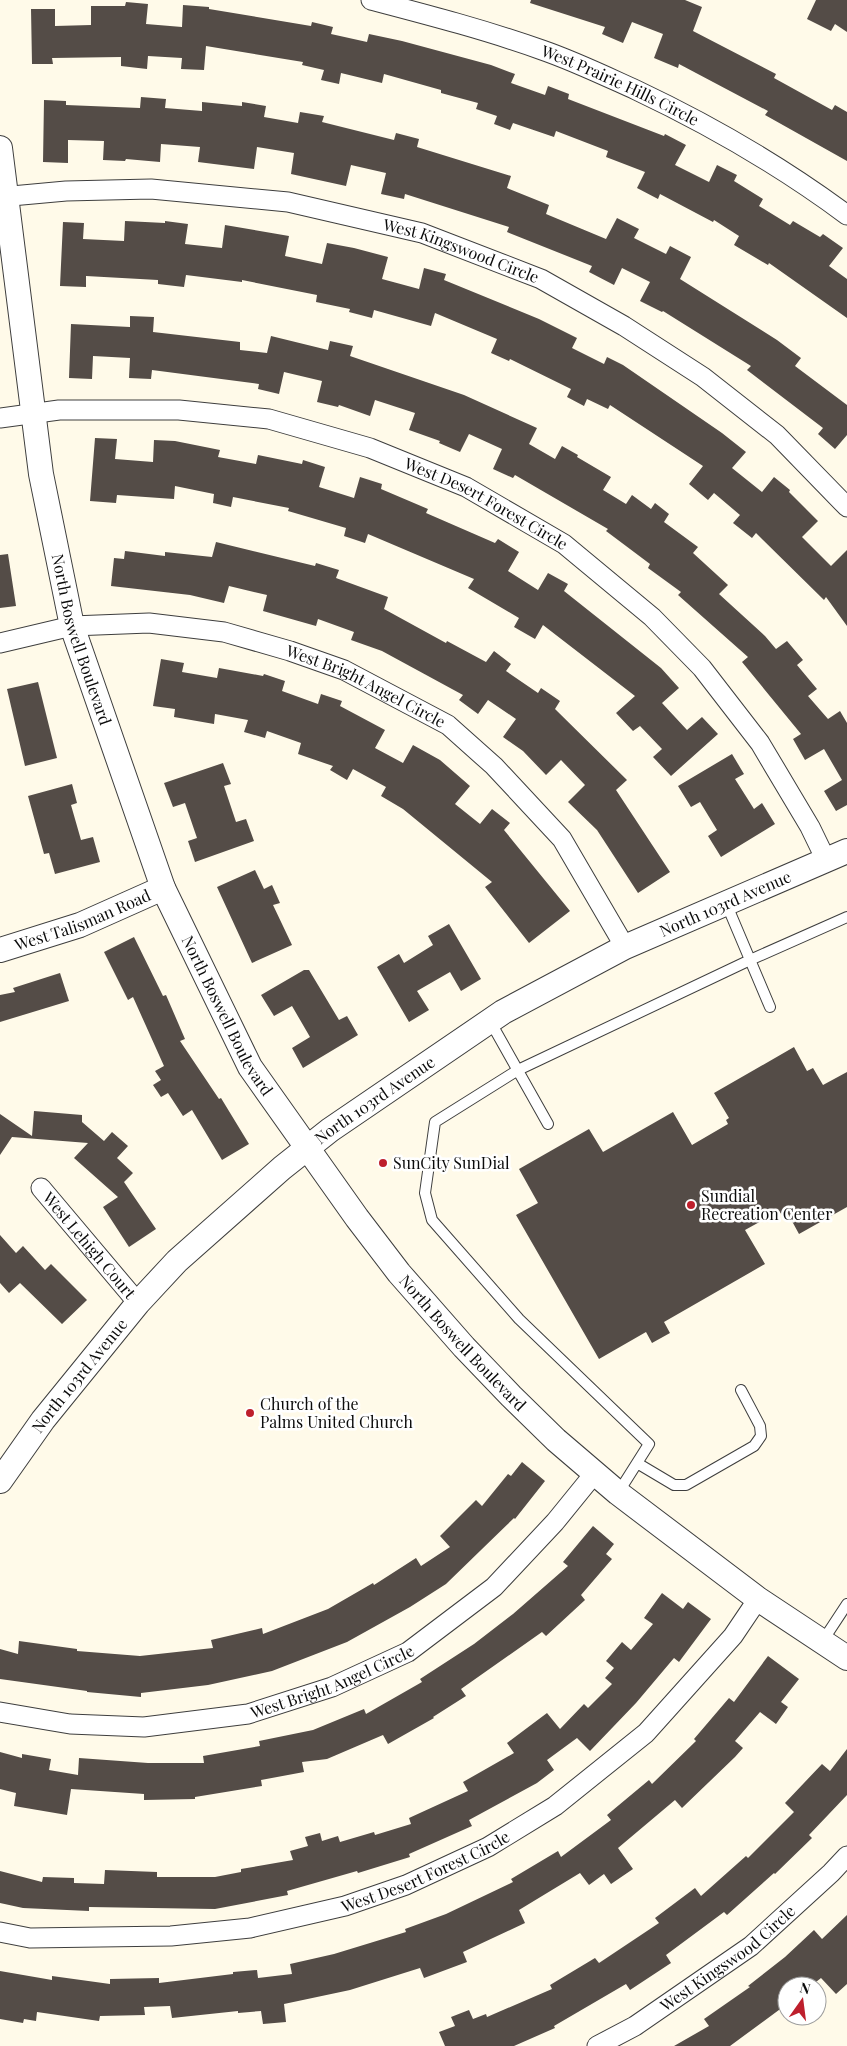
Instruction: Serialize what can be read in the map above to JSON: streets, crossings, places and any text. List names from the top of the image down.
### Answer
{
  "streets": {
    "street": [
      "West Prairie Hills Circle",
      "West Kingswood Circle",
      "West Desert Forest Circle",
      "North Boswell Boulevard",
      "West Bright Angel Circle",
      "North 103rd Avenue",
      "West Talisman Road",
      "West Lehigh Court"
    ]
  },
  "crossings": [
    ["West Kingswood Circle", "North Boswell Boulevard"],
    ["West Desert Forest Circle", "North Boswell Boulevard"],
    ["West Desert Forest Circle", "North 103rd Avenue"],
    ["North Boswell Boulevard", "West Bright Angel Circle"],
    ["North Boswell Boulevard", "North 103rd Avenue"],
    ["North Boswell Boulevard", "West Talisman Road"],
    ["West Bright Angel Circle", "North 103rd Avenue"],
    ["North 103rd Avenue", "West Lehigh Court"]
  ],
  "places": ["SunCity SunDial", "Sundial Recreation Center", "Church of the Palms United Church"],
  "north": "top"
}
